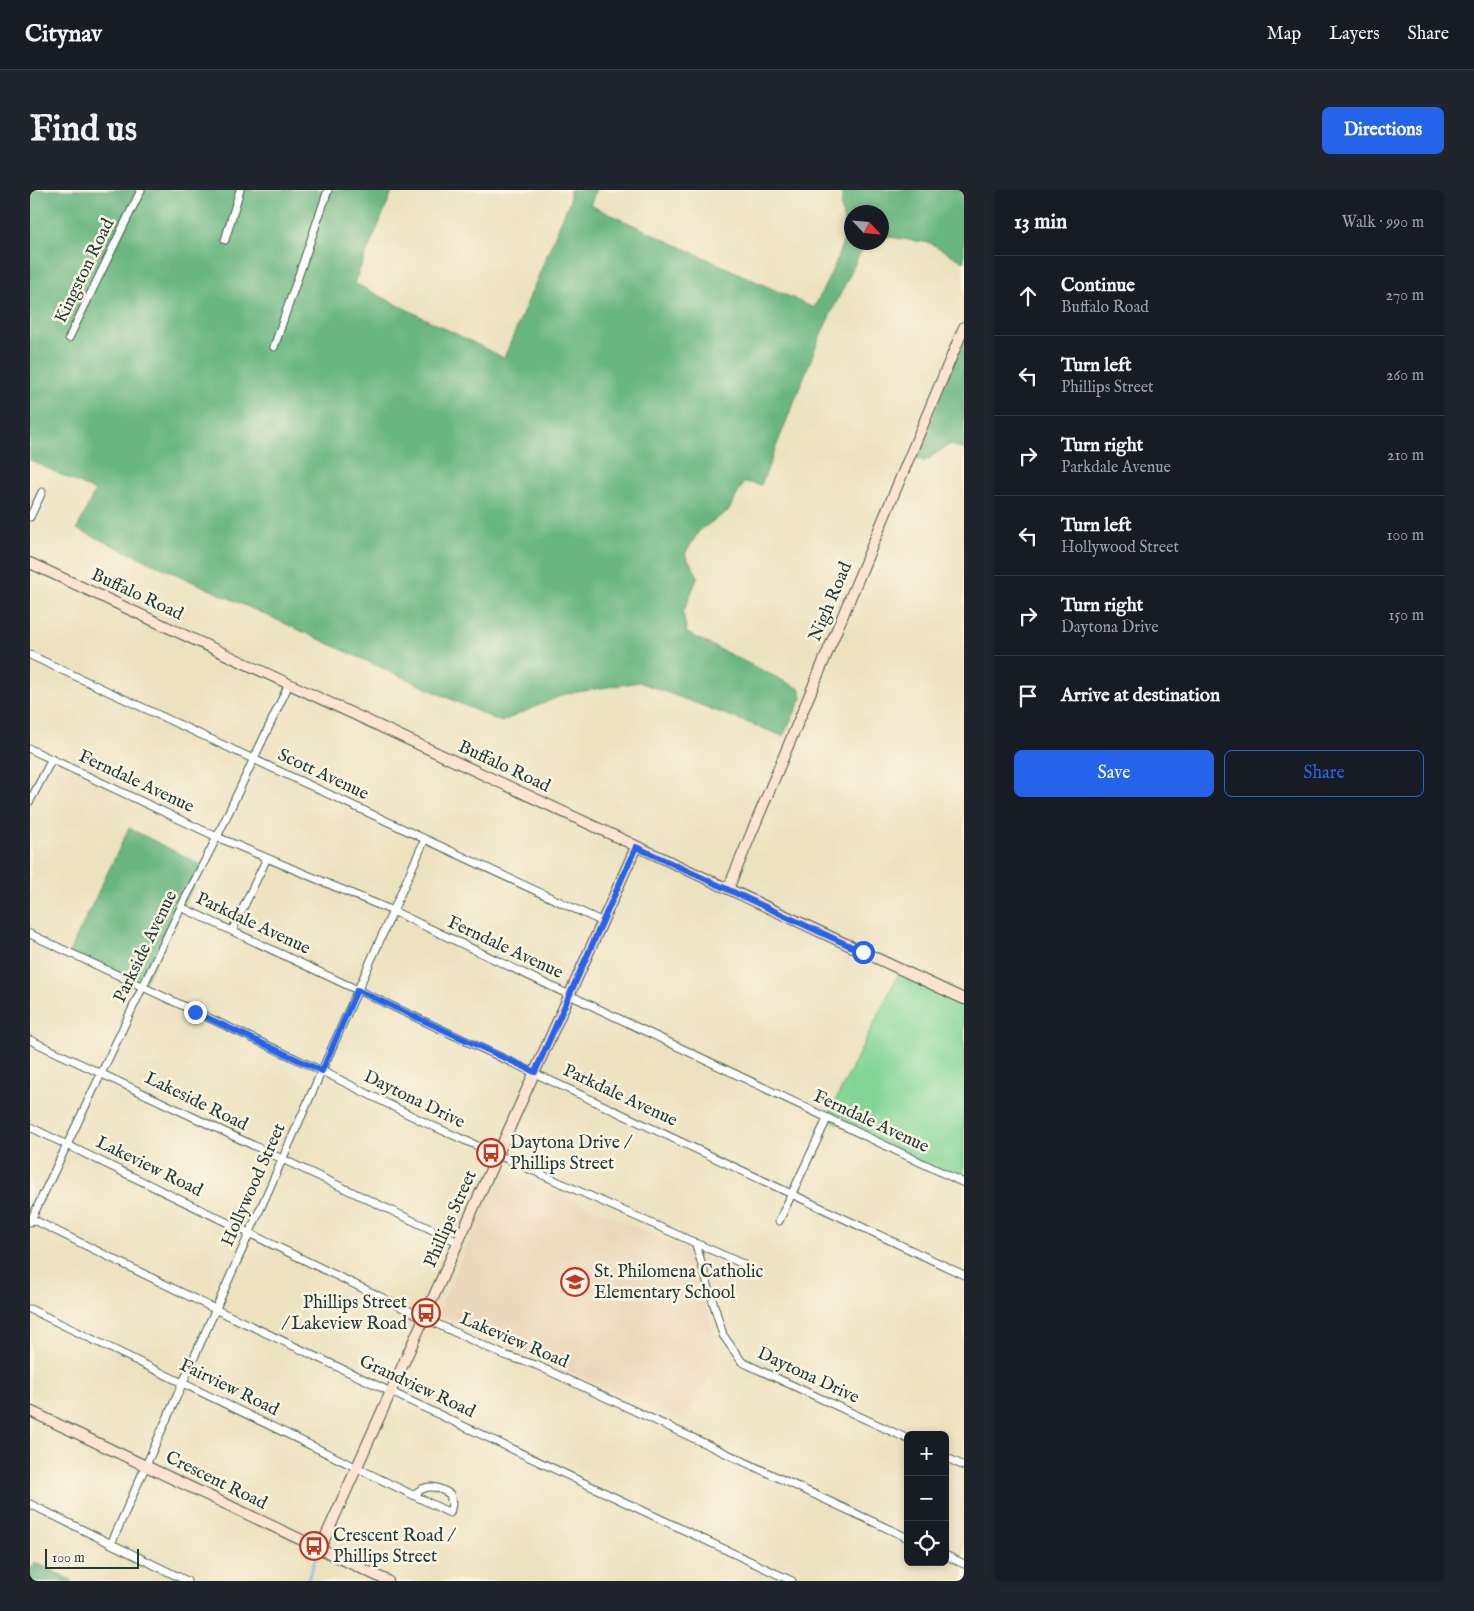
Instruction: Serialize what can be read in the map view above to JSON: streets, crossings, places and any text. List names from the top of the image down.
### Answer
{
  "streets": {
    "street": [
      "Kingston Road",
      "Buffalo Road",
      "Nigh Road",
      "Scott Avenue",
      "Ferndale Avenue",
      "Parkdale Avenue",
      "Parkside Avenue",
      "Daytona Drive",
      "Lakeside Road",
      "Lakeview Road",
      "Hollywood Street",
      "Phillips Street",
      "Grandview Road",
      "Fairview Road",
      "Crescent Road"
    ]
  },
  "crossings": [
    ["Buffalo Road", "Nigh Road"],
    ["Buffalo Road", "Parkside Avenue"],
    ["Buffalo Road", "Phillips Street"],
    ["Scott Avenue", "Parkside Avenue"],
    ["Scott Avenue", "Hollywood Street"],
    ["Scott Avenue", "Phillips Street"],
    ["Ferndale Avenue", "Parkside Avenue"],
    ["Ferndale Avenue", "Hollywood Street"],
    ["Ferndale Avenue", "Phillips Street"],
    ["Parkdale Avenue", "Parkside Avenue"],
    ["Parkdale Avenue", "Hollywood Street"],
    ["Parkdale Avenue", "Phillips Street"],
    ["Parkside Avenue", "Daytona Drive"],
    ["Parkside Avenue", "Lakeside Road"],
    ["Parkside Avenue", "Lakeview Road"],
    ["Parkside Avenue", "Grandview Road"],
    ["Daytona Drive", "Hollywood Street"],
    ["Daytona Drive", "Phillips Street"],
    ["Lakeside Road", "Hollywood Street"],
    ["Lakeside Road", "Phillips Street"],
    ["Lakeview Road", "Hollywood Street"],
    ["Lakeview Road", "Phillips Street"],
    ["Hollywood Street", "Grandview Road"],
    ["Hollywood Street", "Fairview Road"],
    ["Hollywood Street", "Crescent Road"],
    ["Phillips Street", "Grandview Road"],
    ["Phillips Street", "Fairview Road"],
    ["Phillips Street", "Crescent Road"]
  ],
  "places": {
    "bus stop": ["Daytona Drive / Phillips Street", "Phillips Street / Lakeview Road", "Crescent Road / Phillips Street"],
    "school or university": ["St. Philomena Catholic Elementary School"]
  },
  "scale_bar": "100 m",
  "north": "bottom right",
  "page": {
    "header": "Citynav",
    "nav": ["Map", "Layers", "Share"],
    "buttons": [
      "Directions",
      ["Save", "Share"]
    ],
    "title": "Find us",
    "heading": ["13 min", "Walk · 990 m"],
    "list": [
      ["Continue", "Buffalo Road", "270 m"],
      ["Turn left", "Phillips Street", "260 m"],
      ["Turn right", "Parkdale Avenue", "210 m"],
      ["Turn left", "Hollywood Street", "100 m"],
      ["Turn right", "Daytona Drive", "150 m"],
      "Arrive at destination"
    ],
    "map_buttons": ["+", "−"],
    "scale": "100 m"
  }
}
